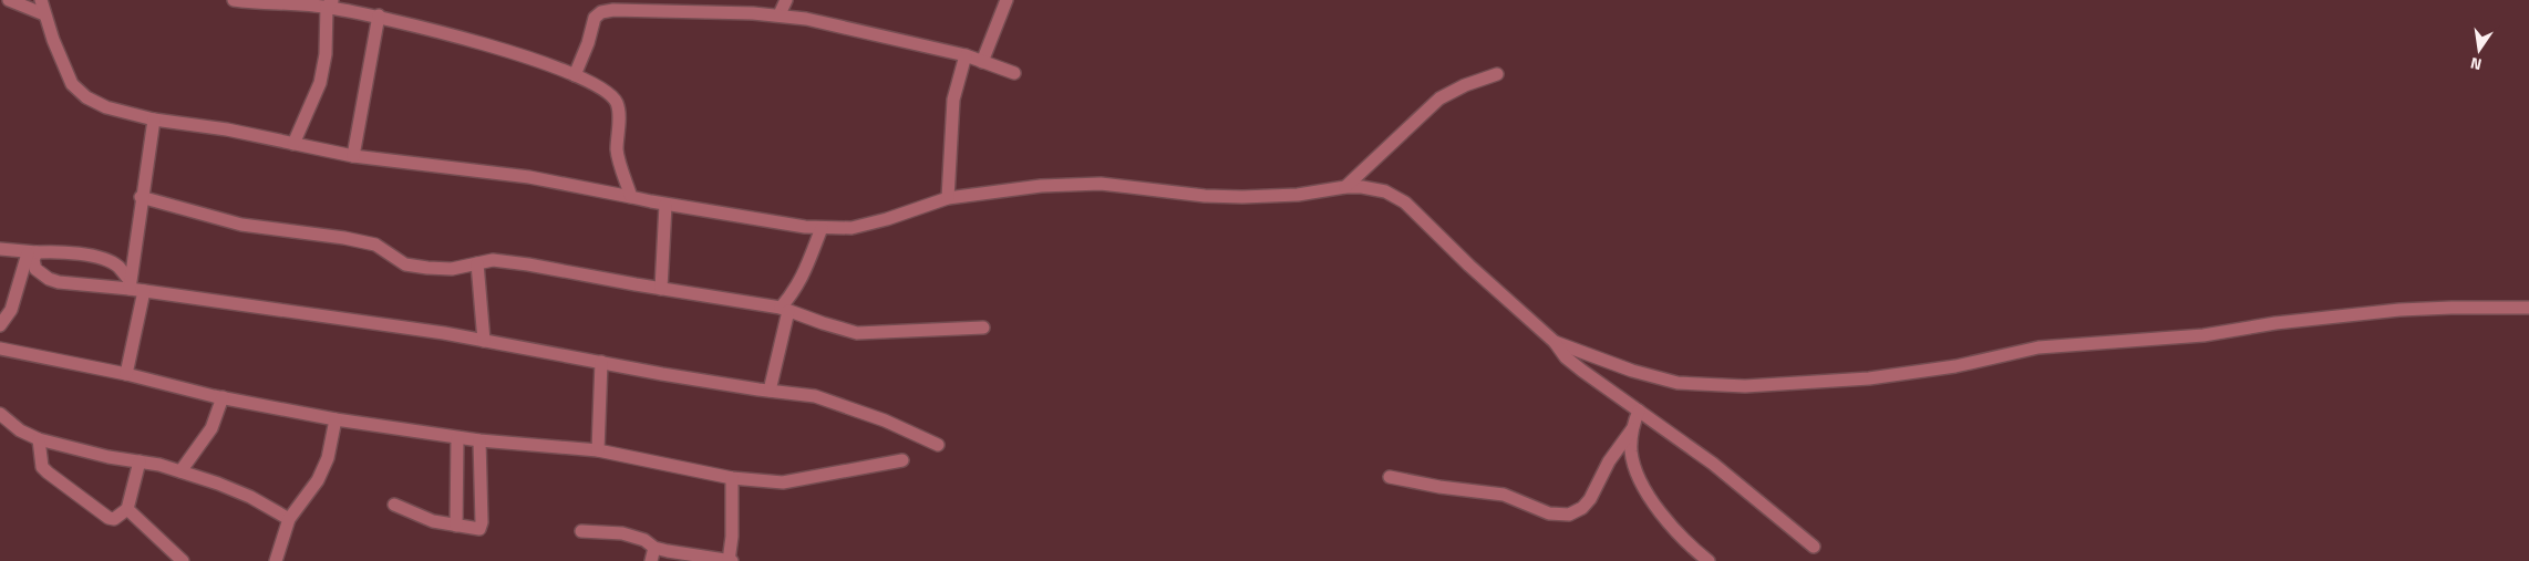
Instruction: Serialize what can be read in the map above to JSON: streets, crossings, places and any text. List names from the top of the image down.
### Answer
{
  "north": "bottom"
}
